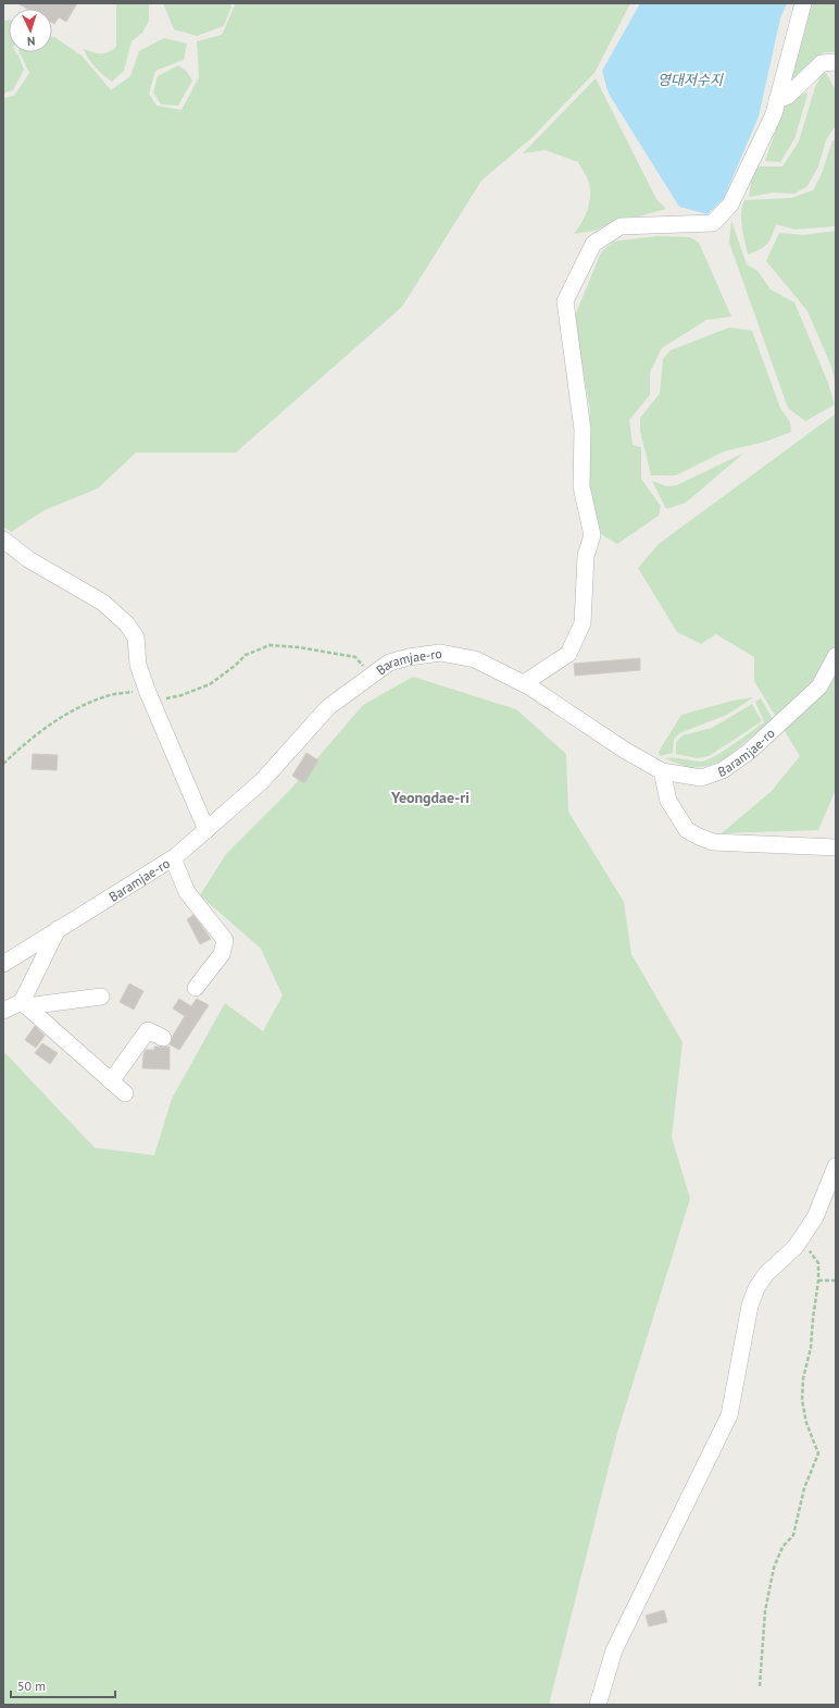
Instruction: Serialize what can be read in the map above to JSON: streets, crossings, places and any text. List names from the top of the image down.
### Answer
{
  "streets": {
    "street": ["Baramjae-ro"]
  },
  "districts": ["Yeongdae-ri"],
  "water": ["영대저수지"],
  "scale_bar": "50 m",
  "north": "bottom"
}
